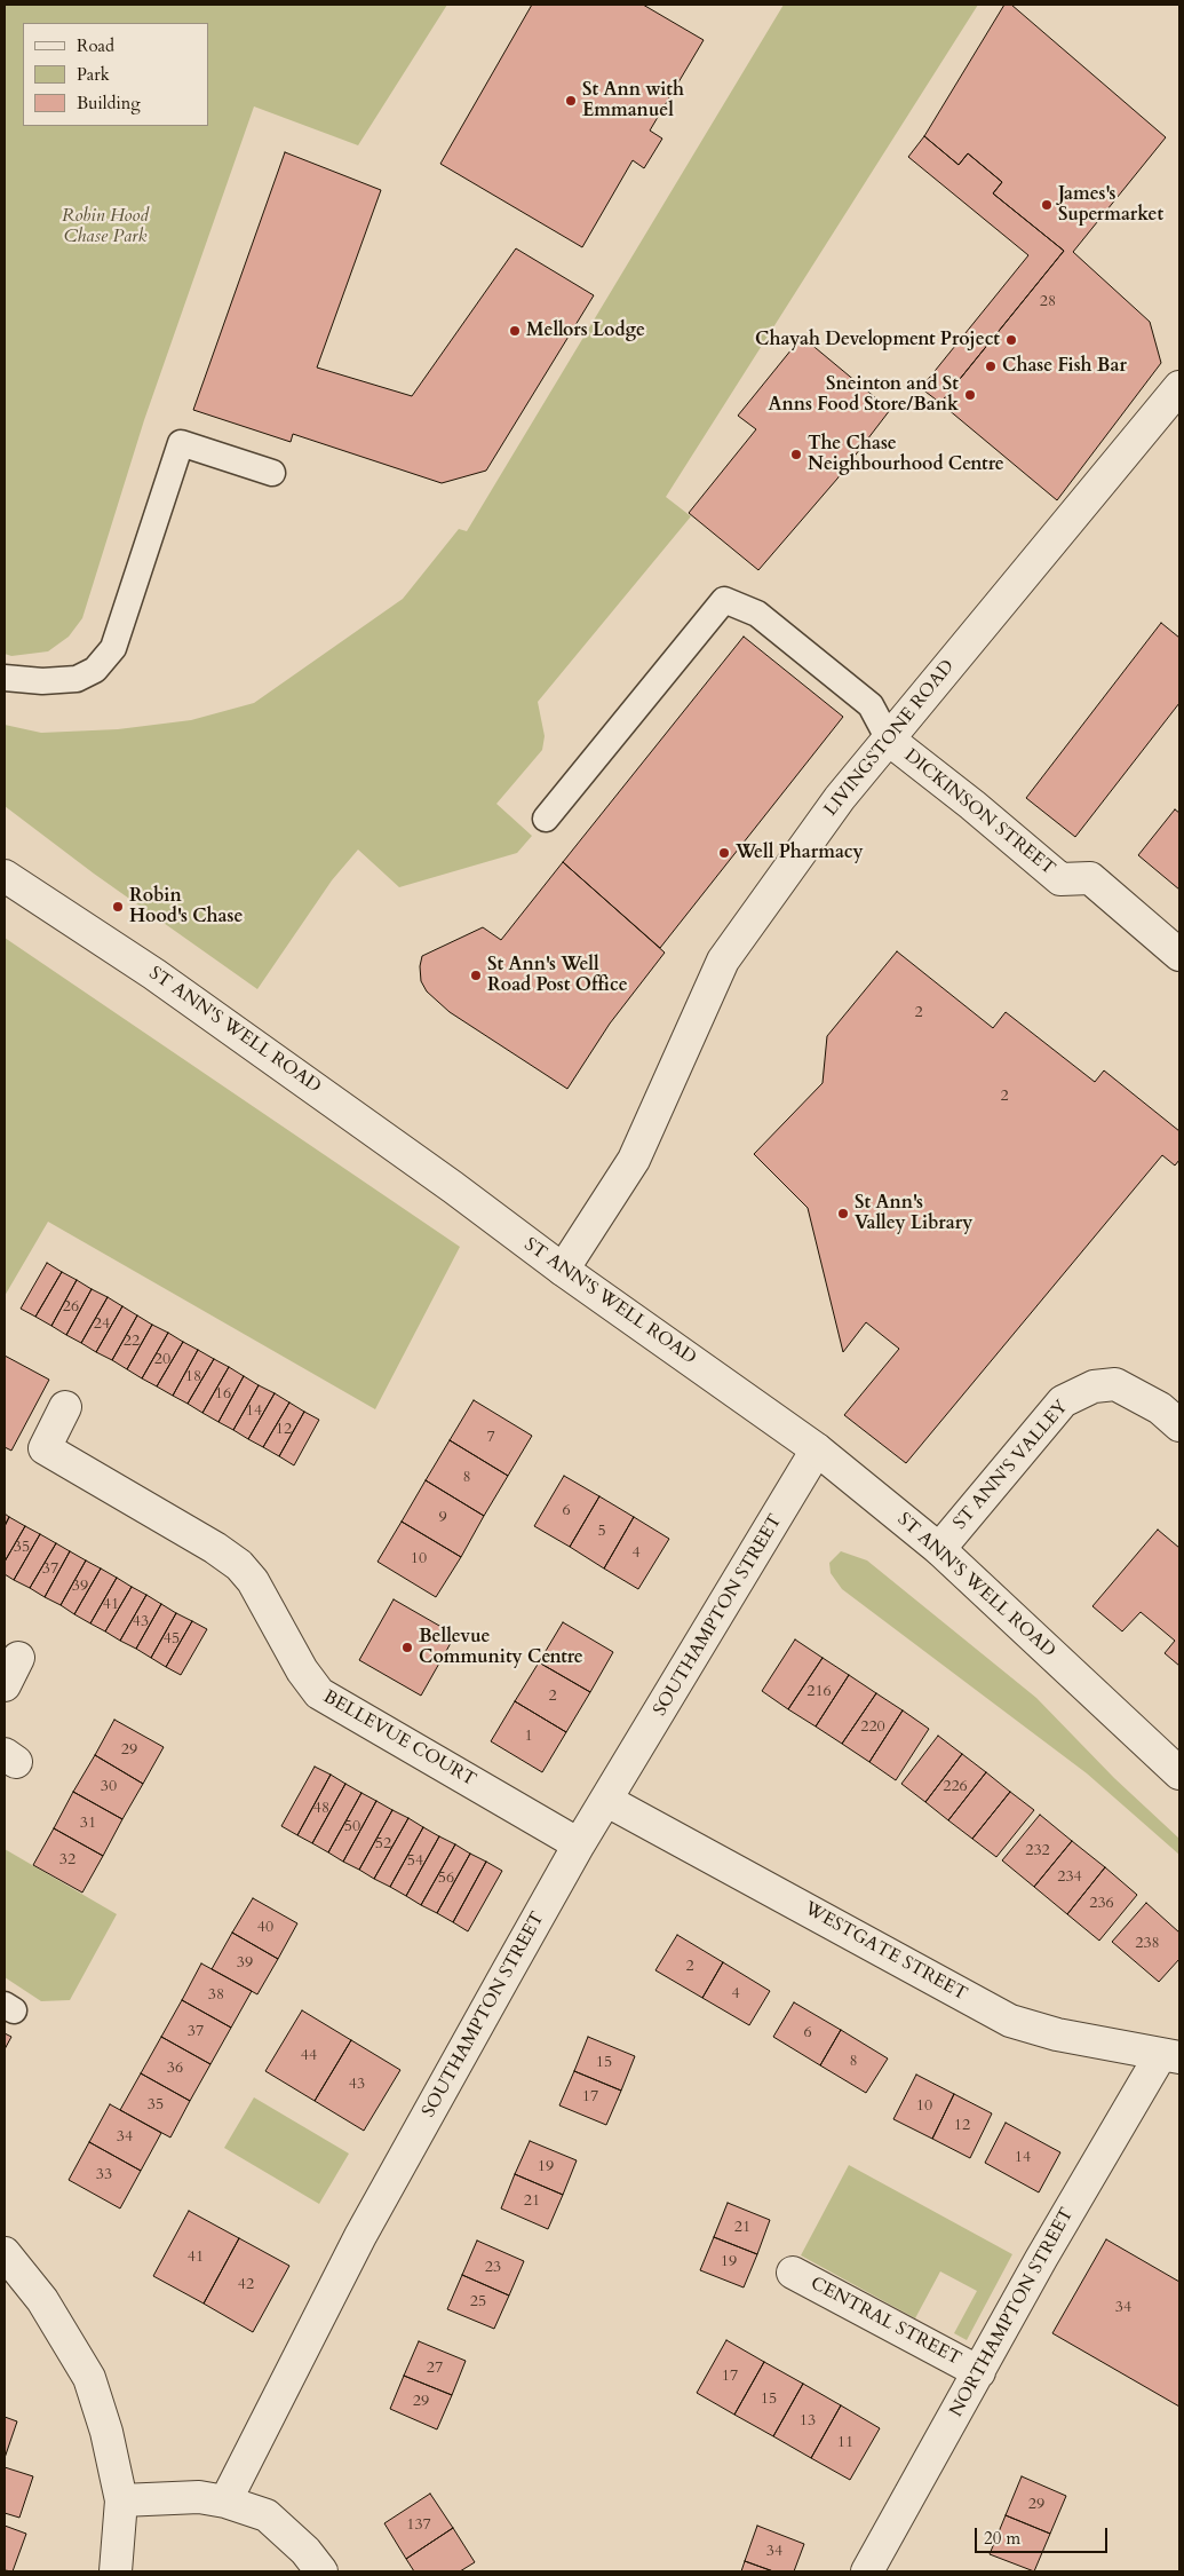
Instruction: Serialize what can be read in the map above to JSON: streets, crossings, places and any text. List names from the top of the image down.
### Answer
{
  "streets": {
    "street": [
      "LIVINGSTONE ROAD",
      "DICKINSON STREET",
      "ST ANN'S WELL ROAD",
      "ST ANN'S VALLEY",
      "SOUTHAMPTON STREET",
      "BELLEVUE COURT",
      "WESTGATE STREET",
      "NORTHAMPTON STREET",
      "CENTRAL STREET"
    ]
  },
  "crossings": [
    ["LIVINGSTONE ROAD", "DICKINSON STREET"],
    ["LIVINGSTONE ROAD", "ST ANN'S WELL ROAD"],
    ["ST ANN'S WELL ROAD", "ST ANN'S VALLEY"],
    ["ST ANN'S WELL ROAD", "SOUTHAMPTON STREET"],
    ["SOUTHAMPTON STREET", "BELLEVUE COURT"],
    ["SOUTHAMPTON STREET", "WESTGATE STREET"],
    ["WESTGATE STREET", "NORTHAMPTON STREET"],
    ["NORTHAMPTON STREET", "CENTRAL STREET"]
  ],
  "parks": ["Robin Hood Chase Park"],
  "places": [
    "St Ann with Emmanuel",
    "James's Supermarket",
    "Mellors Lodge",
    "Chayah Development Project",
    "Chase Fish Bar",
    "Sneinton and St Anns Food Store/Bank",
    "The Chase Neighbourhood Centre",
    "Well Pharmacy",
    "Robin Hood's Chase",
    "St Ann's Well Road Post Office",
    "St Ann's Valley Library",
    "Bellevue Community Centre"
  ],
  "house_numbers": [
    "28",
    "2",
    "2",
    "26",
    "24",
    "22",
    "20",
    "18",
    "16",
    "14",
    "12",
    "7",
    "8",
    "6",
    "9",
    "5",
    "35",
    "4",
    "10",
    "37",
    "39",
    "41",
    "43",
    "45",
    "216",
    "2",
    "220",
    "1",
    "29",
    "30",
    "226",
    "48",
    "31",
    "50",
    "52",
    "232",
    "32",
    "54",
    "234",
    "56",
    "236",
    "40",
    "238",
    "39",
    "2",
    "4",
    "38",
    "37",
    "6",
    "44",
    "8",
    "15",
    "36",
    "43",
    "17",
    "35",
    "10",
    "12",
    "34",
    "14",
    "19",
    "33",
    "21",
    "21",
    "41",
    "19",
    "23",
    "42",
    "25",
    "34",
    "27",
    "17",
    "15",
    "29",
    "13",
    "11",
    "29",
    "137",
    "34"
  ],
  "legend": ["Road", "Park", "Building"],
  "scale_bar": "20 m"
}
